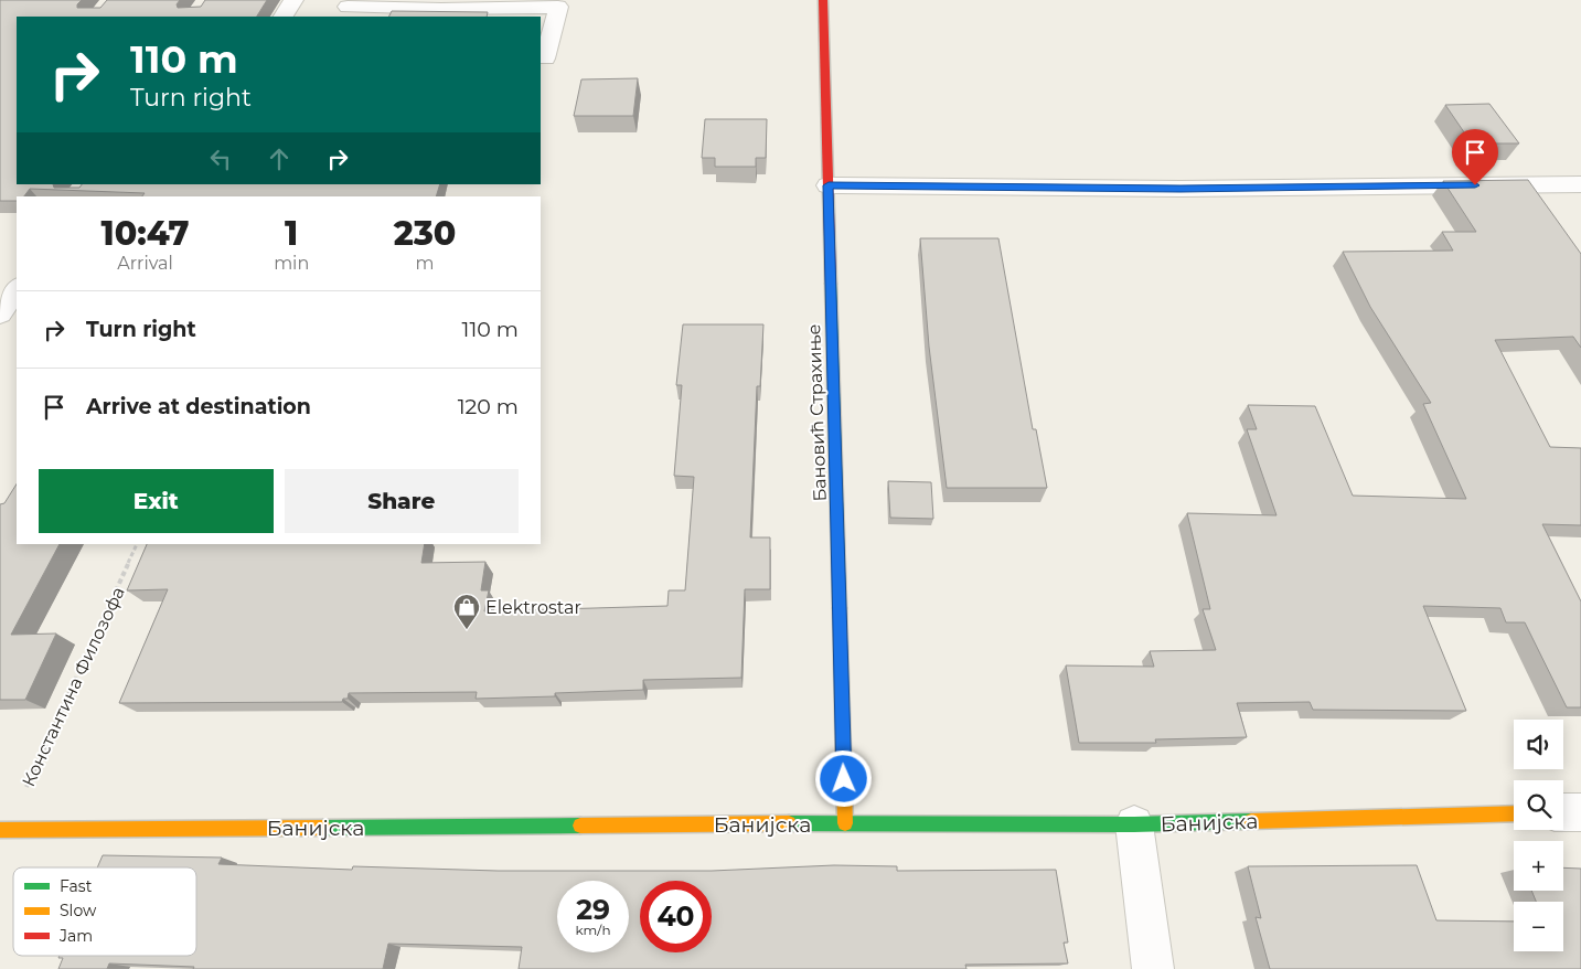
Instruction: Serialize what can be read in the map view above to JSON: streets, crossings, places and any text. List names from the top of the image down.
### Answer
{
  "streets": {
    "street": ["Бановић Страхиње", "Банијска"],
    "path": ["Константина Филозофа"]
  },
  "crossings": [
    ["Бановић Страхиње", "Банијска"],
    ["Константина Филозофа", "Банијска"]
  ],
  "places": {
    "shop": ["Elektrostar"]
  },
  "legend": ["Fast", "Slow", "Jam"],
  "page": {
    "turn": ["110 m", "Turn right"],
    "eta": [
      "10:47",
      "Arrival",
      "1",
      "min",
      "230",
      "m"
    ],
    "list": [
      {
        "name": "Turn right",
        "value": "110 m"
      },
      {
        "name": "Arrive at destination",
        "value": "120 m"
      }
    ],
    "buttons": ["Exit", "Share"],
    "map_buttons": ["+", "−"],
    "speed": "29 km/h",
    "limit": "40"
  }
}
